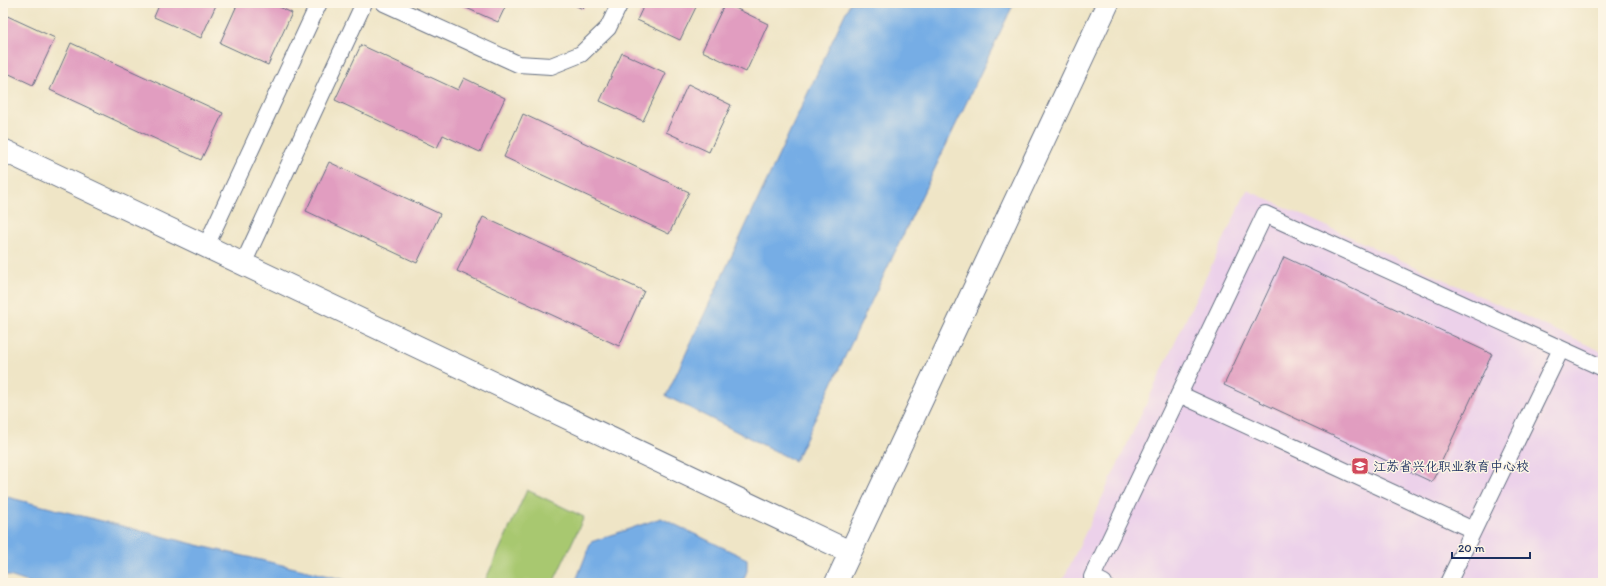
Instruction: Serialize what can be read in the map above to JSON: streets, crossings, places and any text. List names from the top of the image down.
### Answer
{
  "places": {
    "school or university": ["江苏省兴化职业教育中心校"]
  },
  "scale_bar": "20 m"
}
